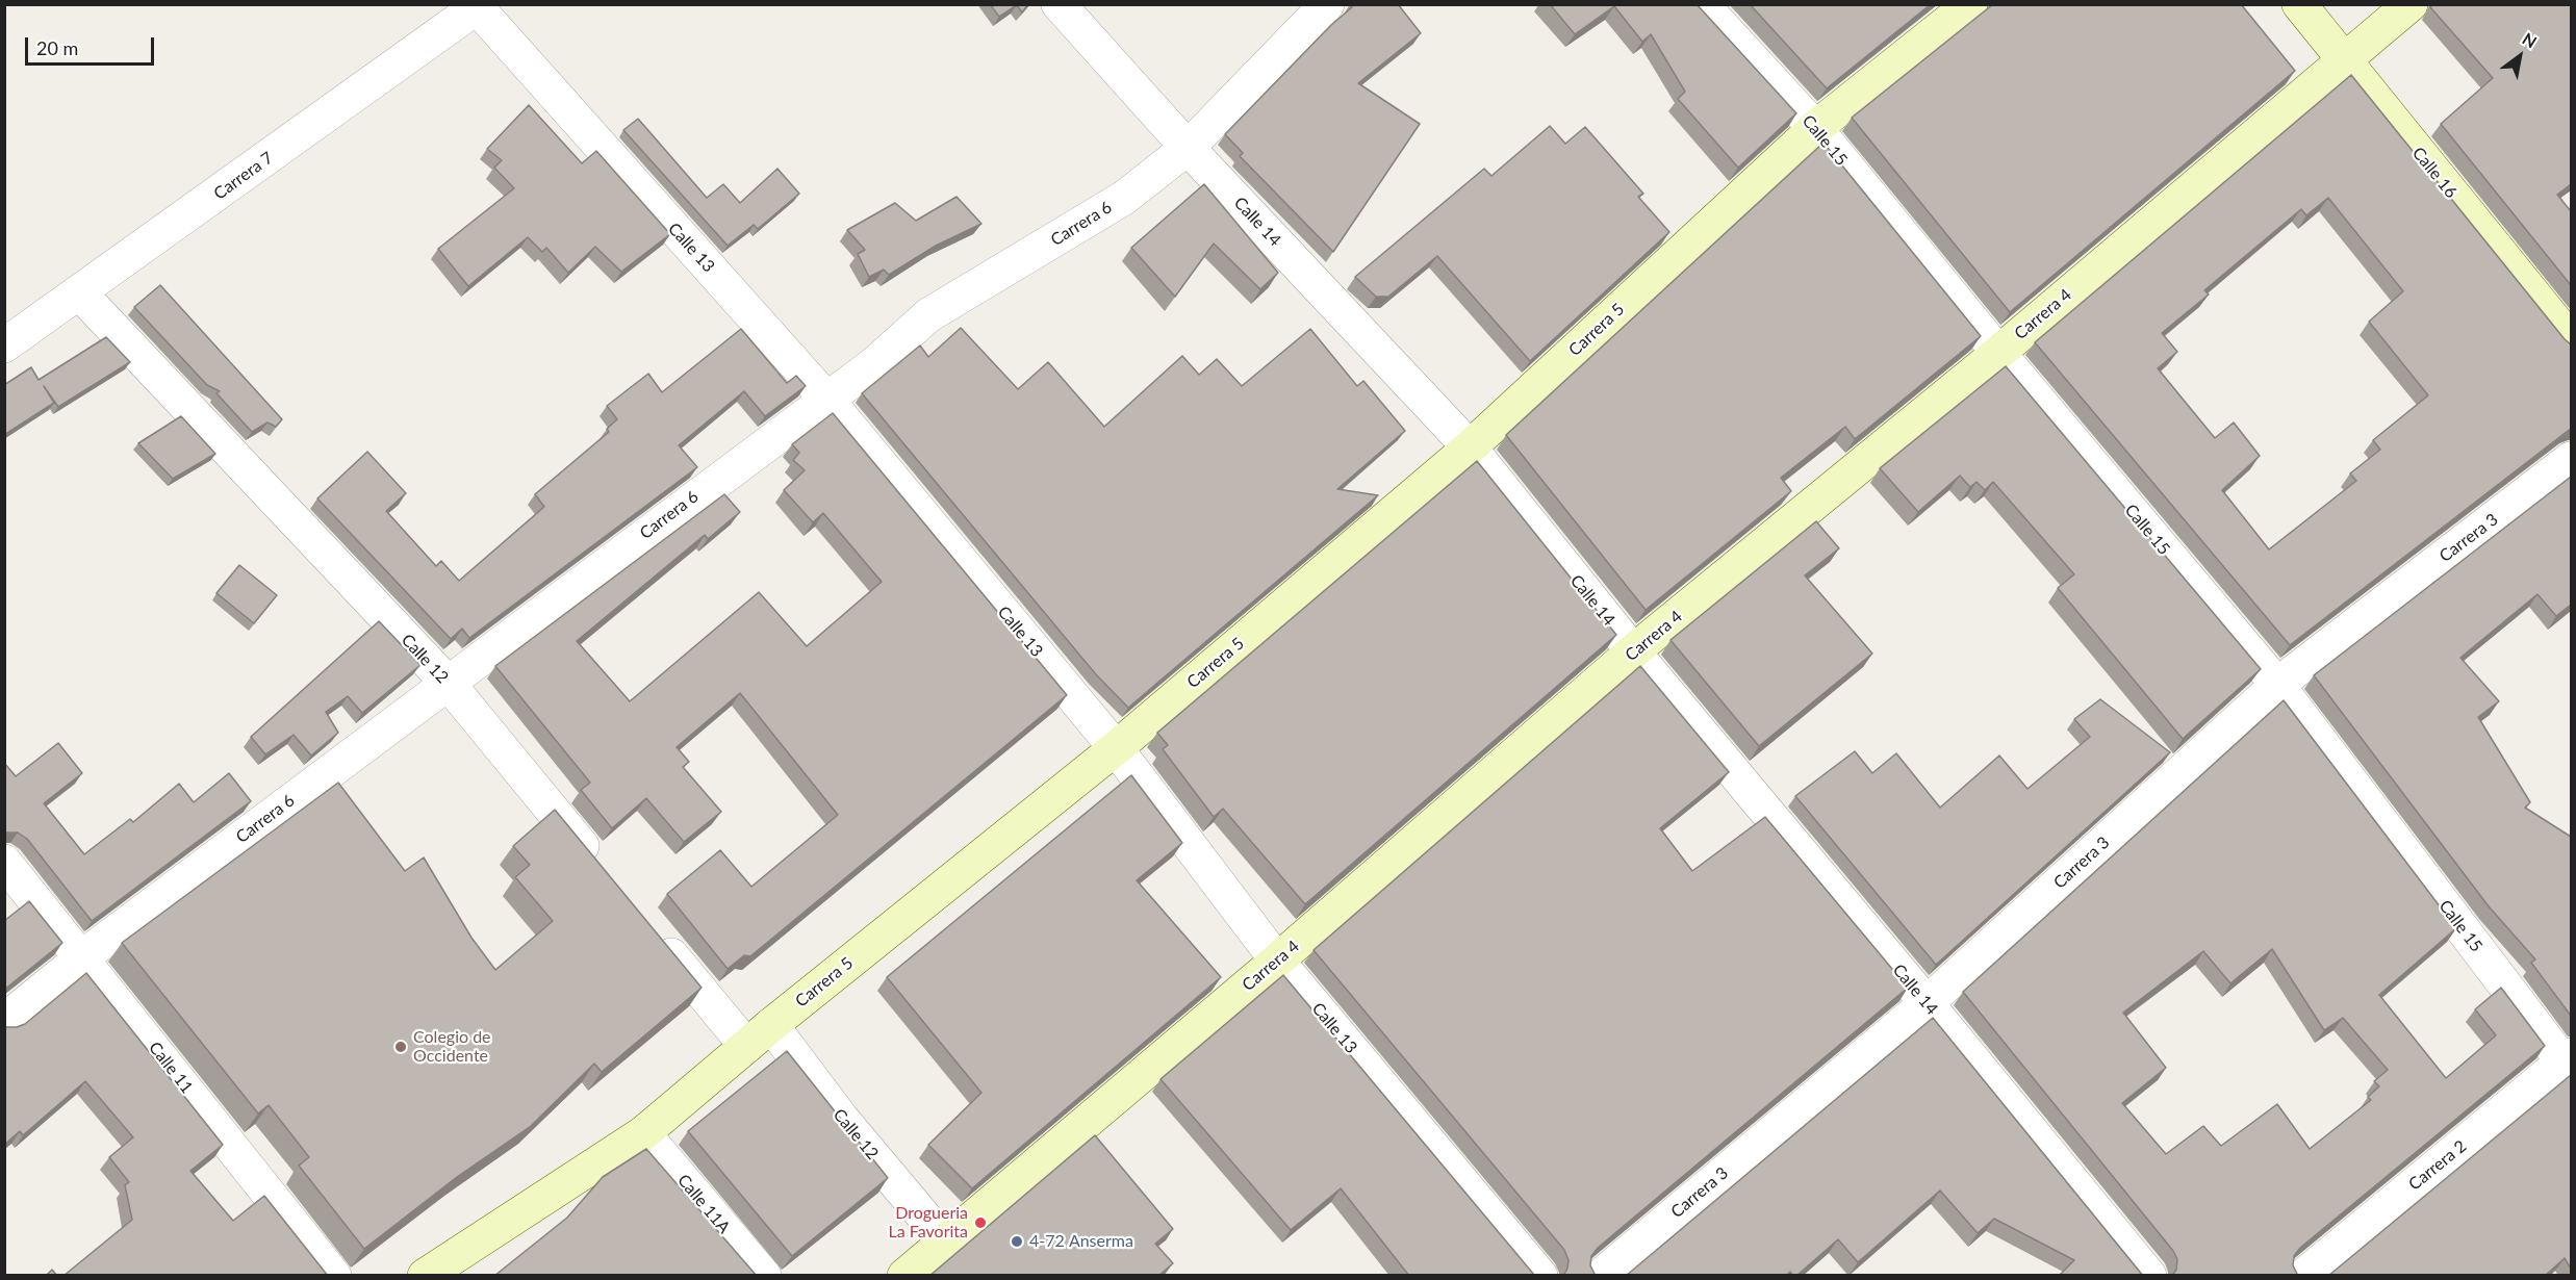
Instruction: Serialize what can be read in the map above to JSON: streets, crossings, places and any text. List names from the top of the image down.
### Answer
{
  "streets": {
    "street": [
      "Calle 15",
      "Calle 16",
      "Carrera 7",
      "Calle 14",
      "Carrera 6",
      "Calle 13",
      "Carrera 4",
      "Carrera 5",
      "Carrera 3",
      "Calle 12",
      "Calle 11",
      "Carrera 2",
      "Calle 11A"
    ]
  },
  "crossings": [
    ["Calle 15", "Carrera 4"],
    ["Calle 15", "Carrera 5"],
    ["Calle 15", "Carrera 3"],
    ["Calle 15", "Carrera 2"],
    ["Calle 16", "Carrera 4"],
    ["Carrera 7", "Calle 13"],
    ["Carrera 7", "Calle 12"],
    ["Calle 14", "Carrera 6"],
    ["Calle 14", "Carrera 4"],
    ["Calle 14", "Carrera 5"],
    ["Calle 14", "Carrera 3"],
    ["Carrera 6", "Calle 13"],
    ["Carrera 6", "Calle 12"],
    ["Carrera 6", "Calle 11"],
    ["Calle 13", "Carrera 4"],
    ["Calle 13", "Carrera 5"],
    ["Carrera 4", "Calle 12"],
    ["Carrera 5", "Calle 12"],
    ["Carrera 5", "Calle 11A"]
  ],
  "places": ["Colegio de Occidente", "Drogueria La Favorita", "4-72 Anserma"],
  "scale_bar": "20 m",
  "north": "top right"
}
